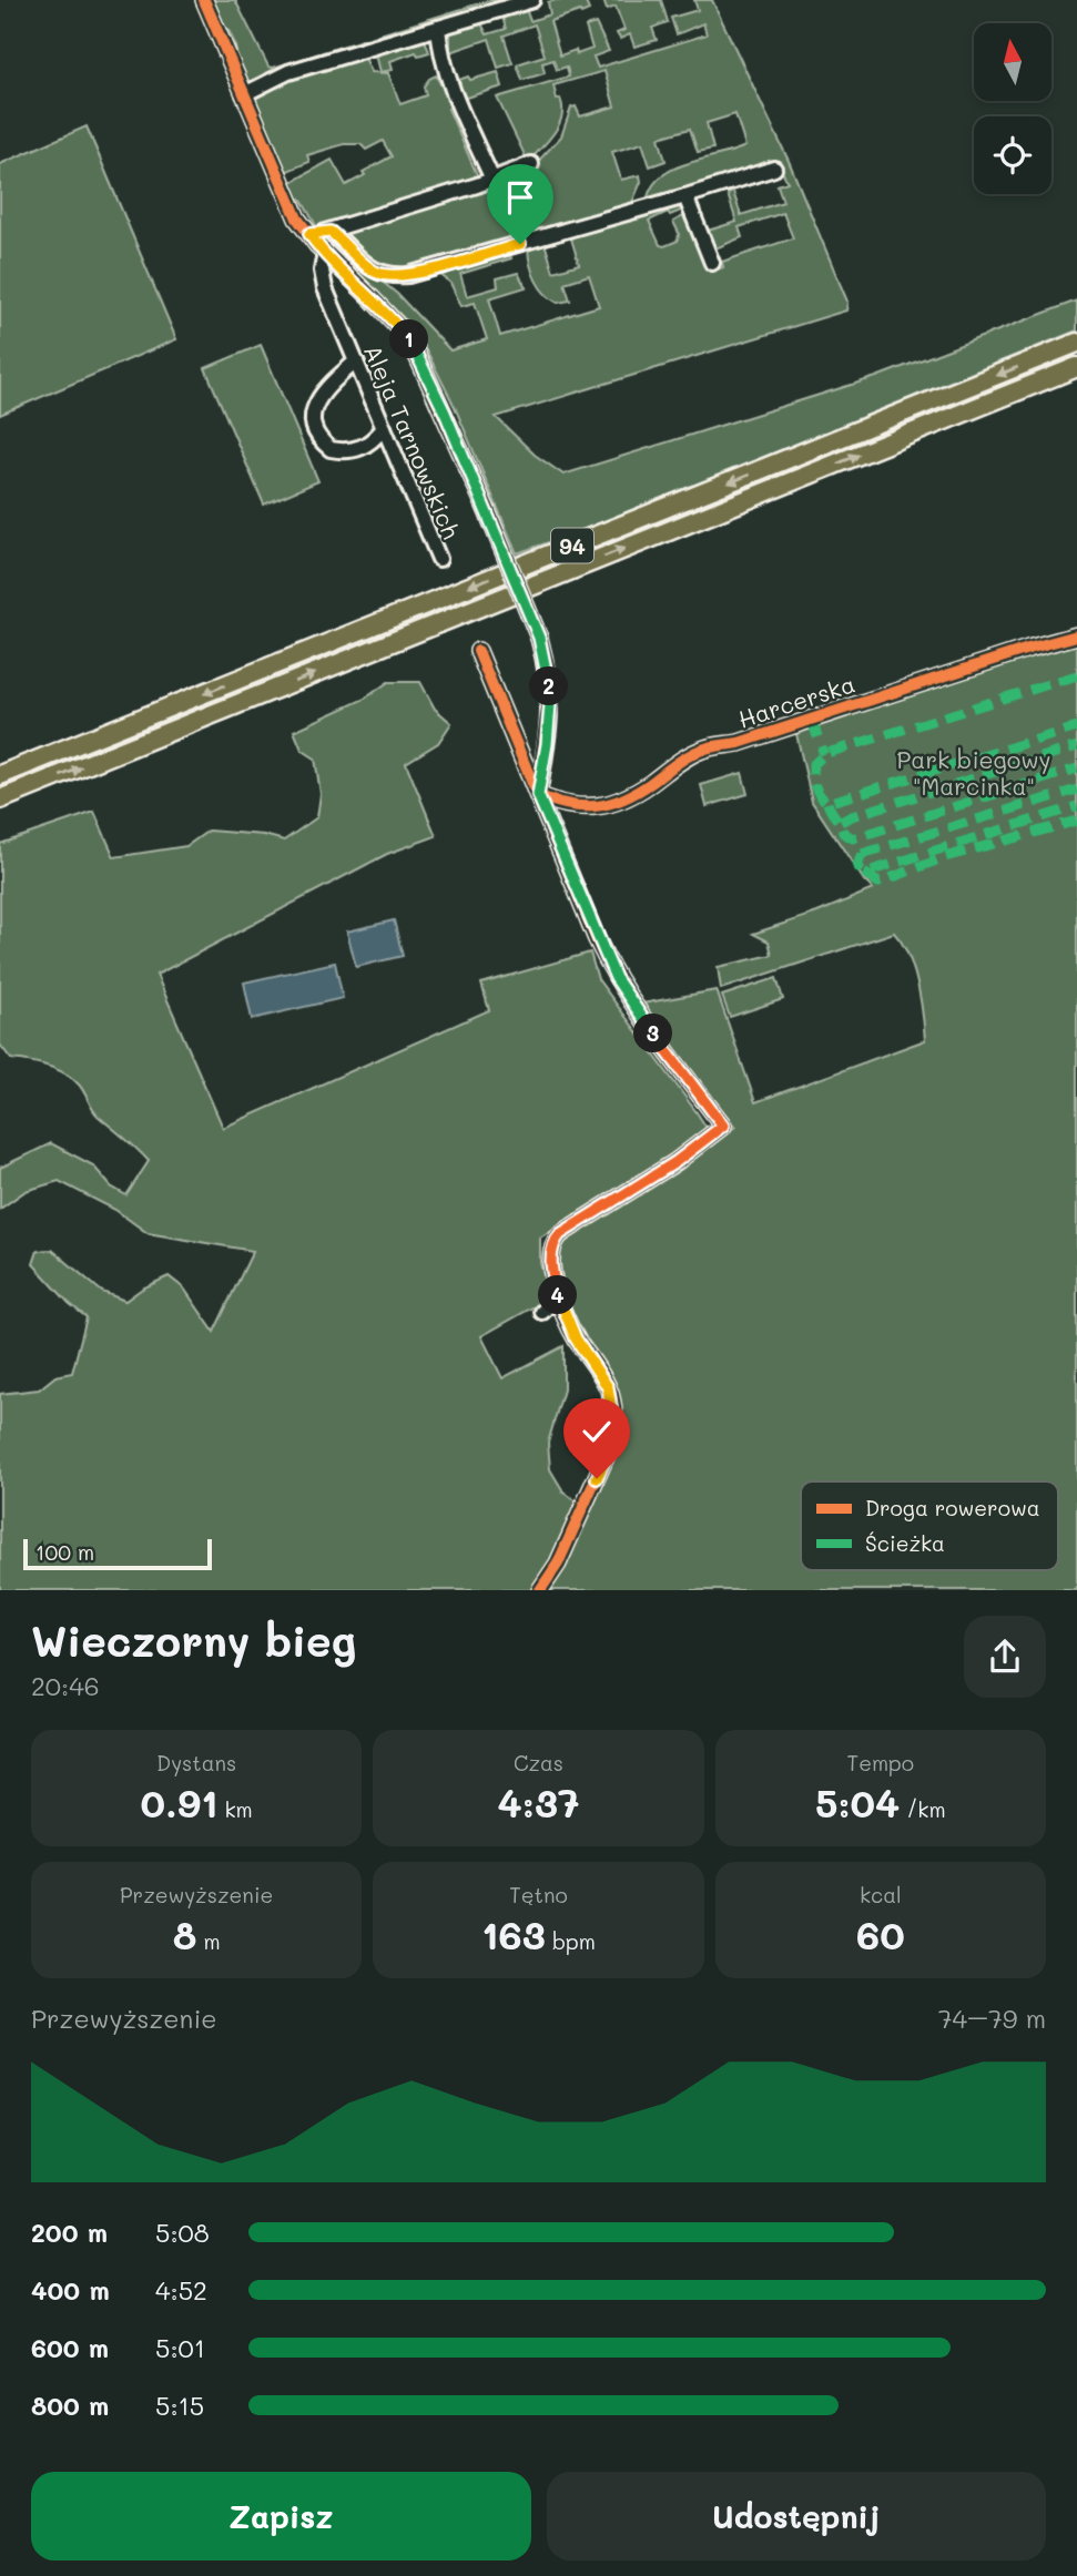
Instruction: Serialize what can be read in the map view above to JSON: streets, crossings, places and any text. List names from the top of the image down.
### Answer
{
  "streets": {
    "main road": ["94"],
    "street": ["Aleja Tarnowskich", "Harcerska"]
  },
  "crossings": [
    ["Aleja Tarnowskich", "Harcerska"]
  ],
  "parks": ["Park biegowy \"Marcinka\""],
  "legend": ["Droga rowerowa", "Ścieżka"],
  "scale_bar": "100 m",
  "north": "top",
  "page": {
    "pins": [
      "1",
      "2",
      "3",
      "4"
    ],
    "scale": "100 m",
    "heading": ["Wieczorny bieg", "20:46"],
    "stats": [
      ["Dystans", "0.91 km"],
      ["Czas", "4:37"],
      ["Tempo", "5:04 /km"],
      ["Przewyższenie", "8 m"],
      ["Tętno", "163 bpm"],
      ["kcal", "60"]
    ],
    "chart": ["Przewyższenie", "74–79 m"],
    "list": [
      {
        "name": "200 m",
        "note": "5:08"
      },
      {
        "name": "400 m",
        "note": "4:52"
      },
      {
        "name": "600 m",
        "note": "5:01"
      },
      {
        "name": "800 m",
        "note": "5:15"
      }
    ],
    "buttons": ["Zapisz", "Udostępnij"]
  }
}
